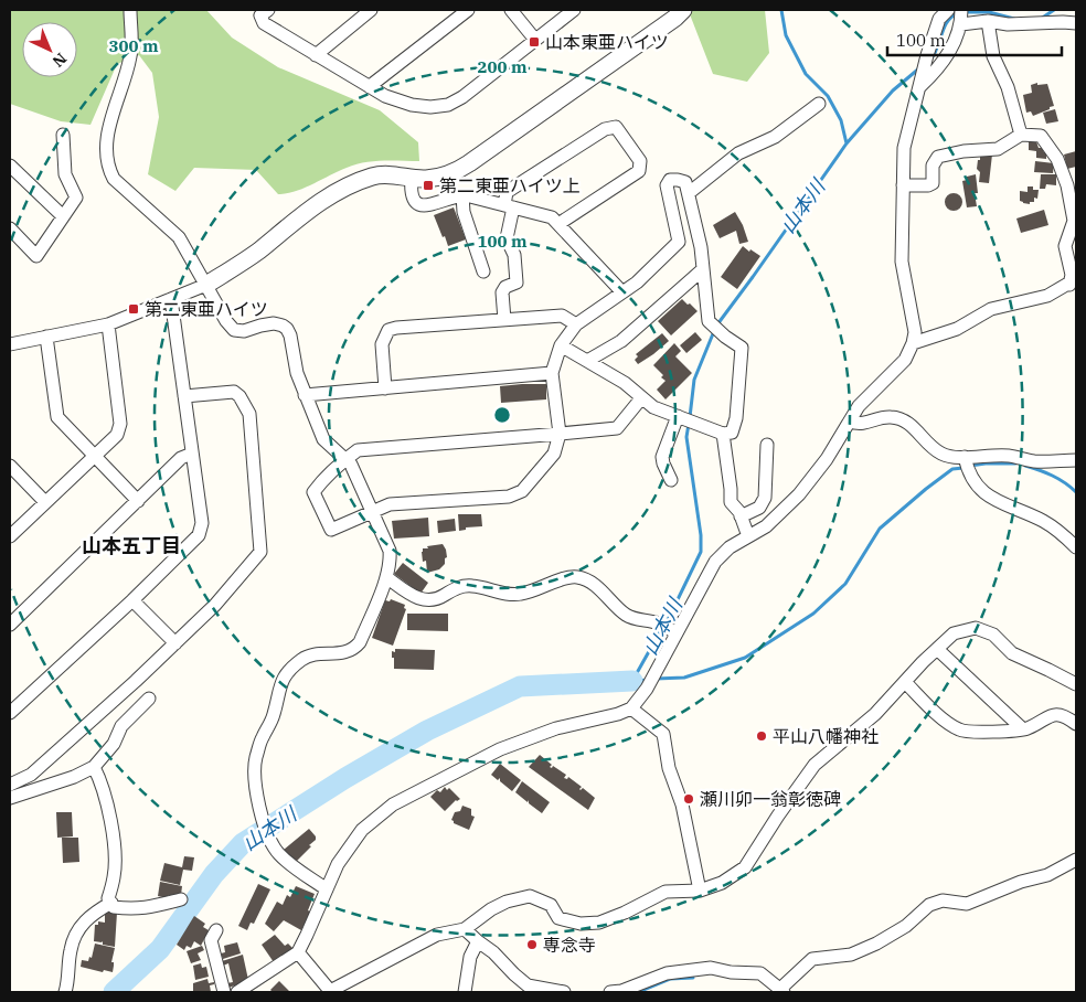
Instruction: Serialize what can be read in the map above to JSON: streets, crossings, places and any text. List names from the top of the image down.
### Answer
{
  "districts": ["山本五丁目"],
  "water": ["山本川"],
  "places": {
    "transit": ["山本東亜ハイツ", "第二東亜ハイツ上", "第二東亜ハイツ"],
    "other": ["平山八幡神社", "瀬川卯一翁彰徳碑", "専念寺"]
  },
  "scale_bar": "100 m",
  "north": "bottom right",
  "rings": ["300 m", "200 m", "100 m"]
}
